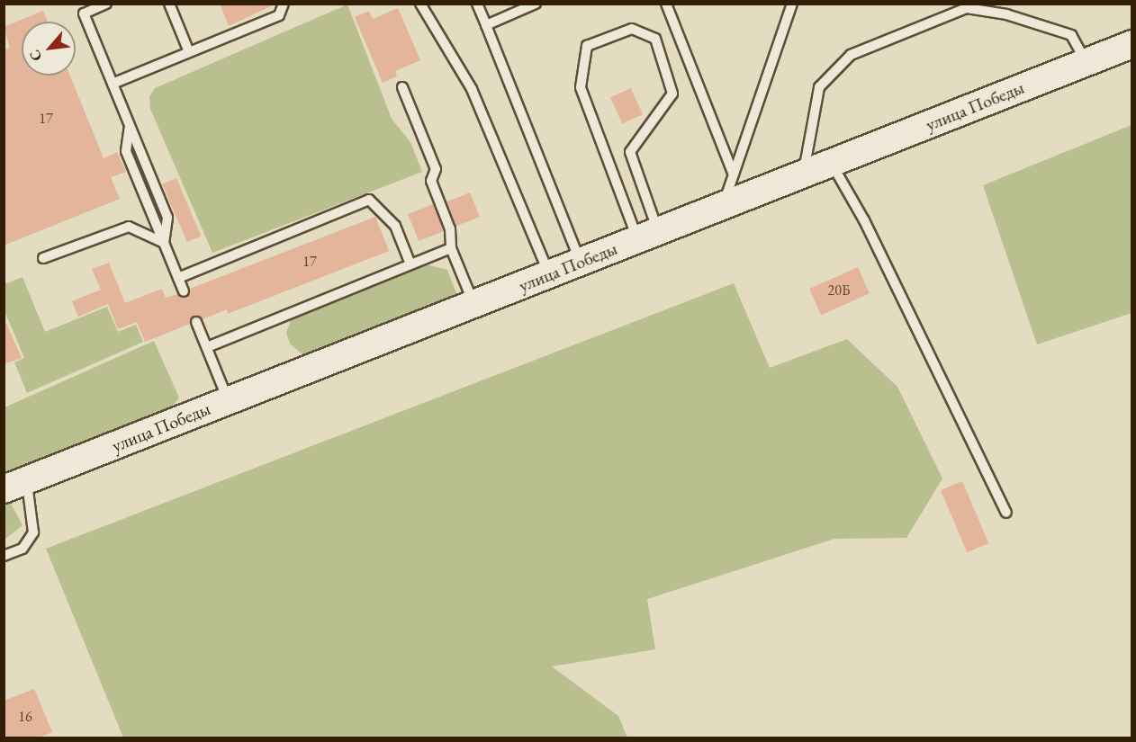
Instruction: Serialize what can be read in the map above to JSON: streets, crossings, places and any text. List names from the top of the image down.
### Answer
{
  "streets": {
    "main road": ["улица Победы"]
  },
  "house_numbers": [
    "17",
    "17",
    "20Б",
    "16"
  ],
  "north": "bottom left"
}
